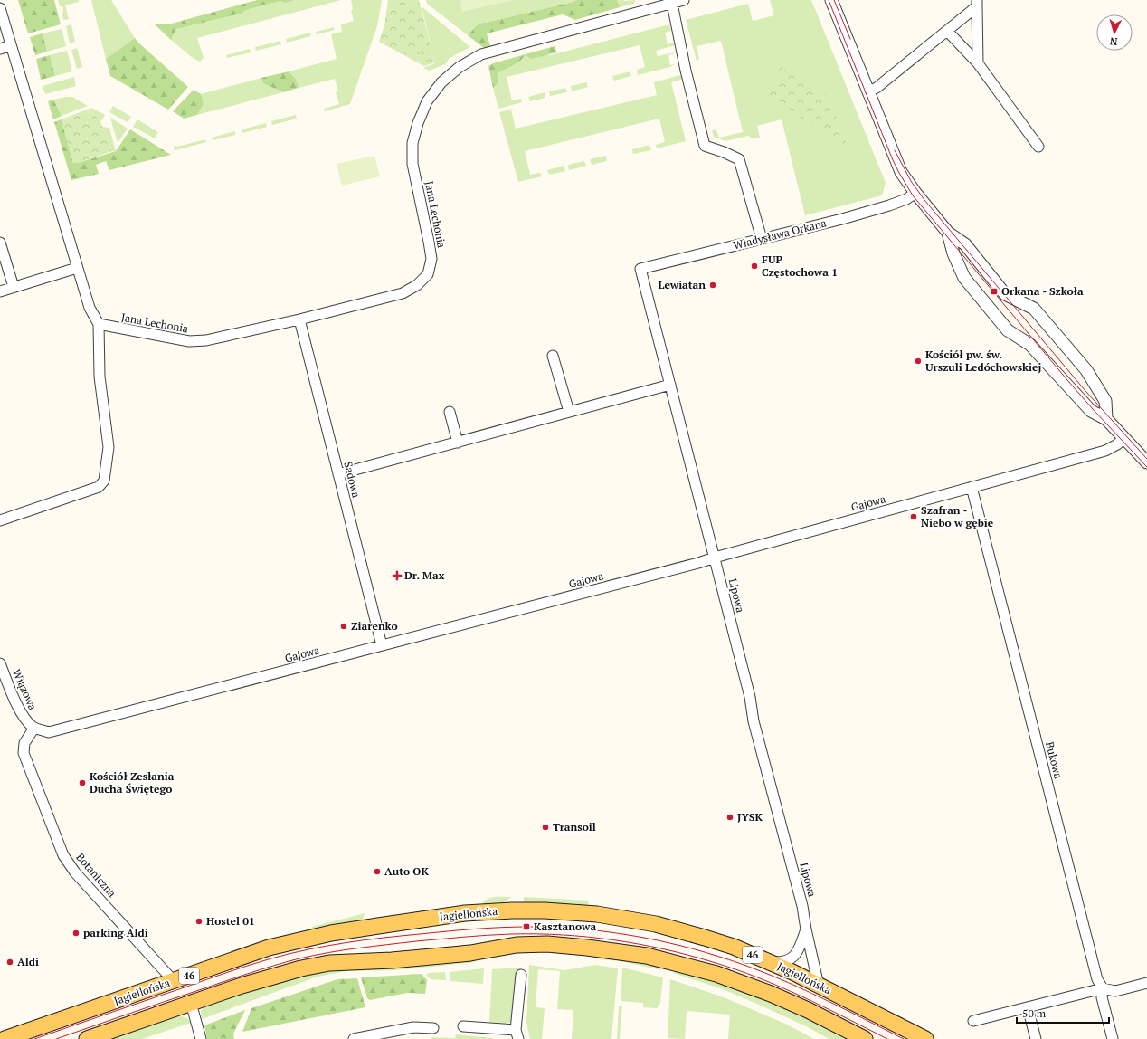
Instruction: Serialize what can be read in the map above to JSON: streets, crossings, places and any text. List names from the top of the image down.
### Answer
{
  "streets": {
    "main road": ["Jagiellońska", "46"],
    "street": [
      "Jana Lechonia",
      "Władysława Orkana",
      "Sadowa",
      "Gajowa",
      "Lipowa",
      "Wiązowa",
      "Bukowa",
      "Botaniczna"
    ]
  },
  "crossings": [
    ["Jana Lechonia", "Sadowa"],
    ["Władysława Orkana", "Lipowa"],
    ["Sadowa", "Gajowa"],
    ["Gajowa", "Lipowa"],
    ["Gajowa", "Wiązowa"],
    ["Gajowa", "Bukowa"],
    ["Gajowa", "Botaniczna"],
    ["Lipowa", "Jagiellońska"],
    ["Wiązowa", "Botaniczna"],
    ["Botaniczna", "Jagiellońska"]
  ],
  "places": {
    "other": [
      "FUP Częstochowa 1",
      "Lewiatan",
      "Kościół pw. św. Urszuli Ledóchowskiej",
      "Szafran - Niebo w gębie",
      "Ziarenko",
      "Kościół Zesłania Ducha Świętego",
      "JYSK",
      "Transoil",
      "Auto OK",
      "Hostel 01",
      "parking Aldi",
      "Aldi"
    ],
    "transit": ["Orkana - Szkoła", "Kasztanowa"],
    "health": ["Dr. Max"]
  },
  "scale_bar": "50 m",
  "north": "bottom"
}
